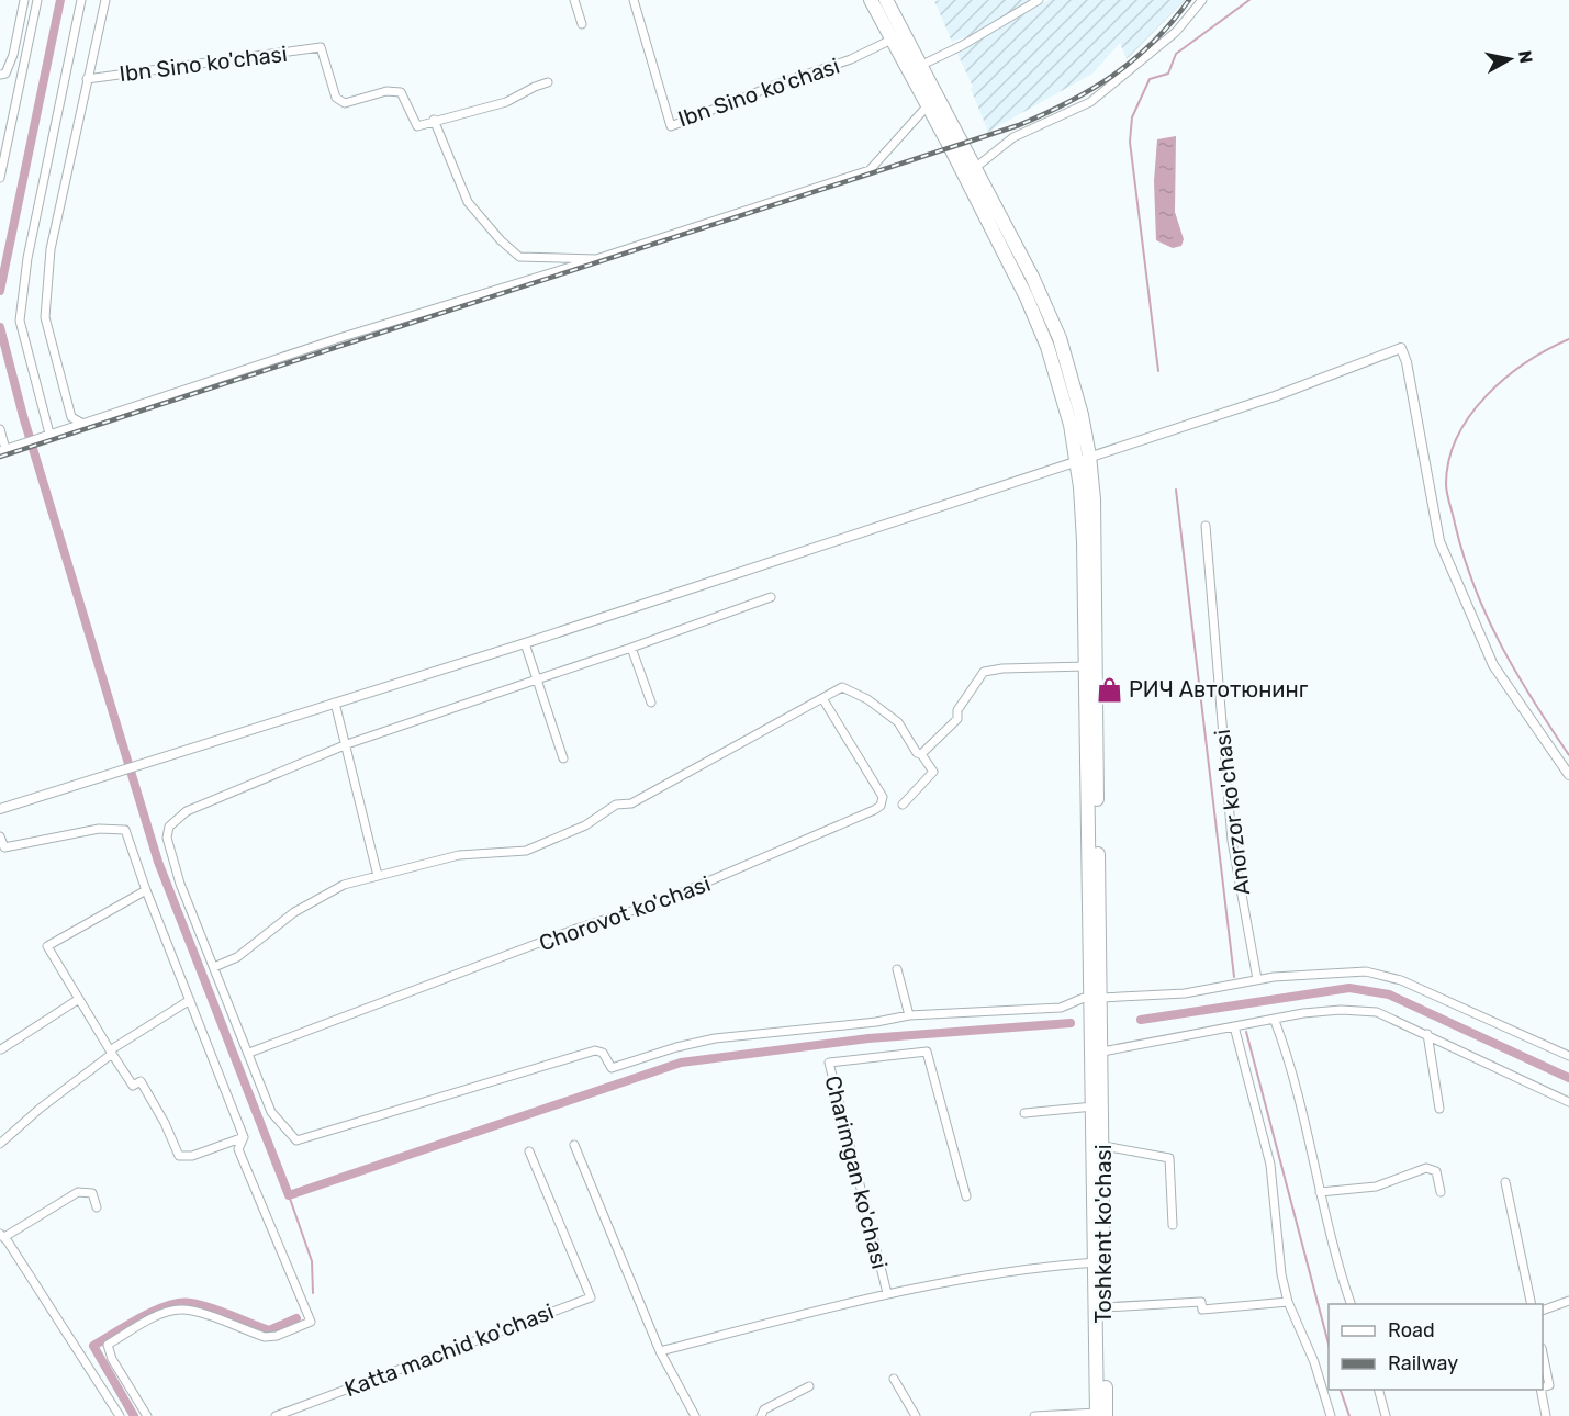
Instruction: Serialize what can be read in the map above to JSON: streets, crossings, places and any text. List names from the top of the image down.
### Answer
{
  "streets": {
    "highway": ["Toshkent ko'chasi"],
    "street": [
      "Ibn Sino ko'chasi",
      "Anorzor ko'chasi",
      "Chorovot ko'chasi",
      "Charimgan ko'chasi",
      "Katta machid ko'chasi"
    ]
  },
  "crossings": [
    ["Charimgan ko'chasi", "Toshkent ko'chasi"]
  ],
  "places": {
    "shop": ["РИЧ Автотюнинг"]
  },
  "legend": ["Road", "Railway"],
  "north": "right"
}
